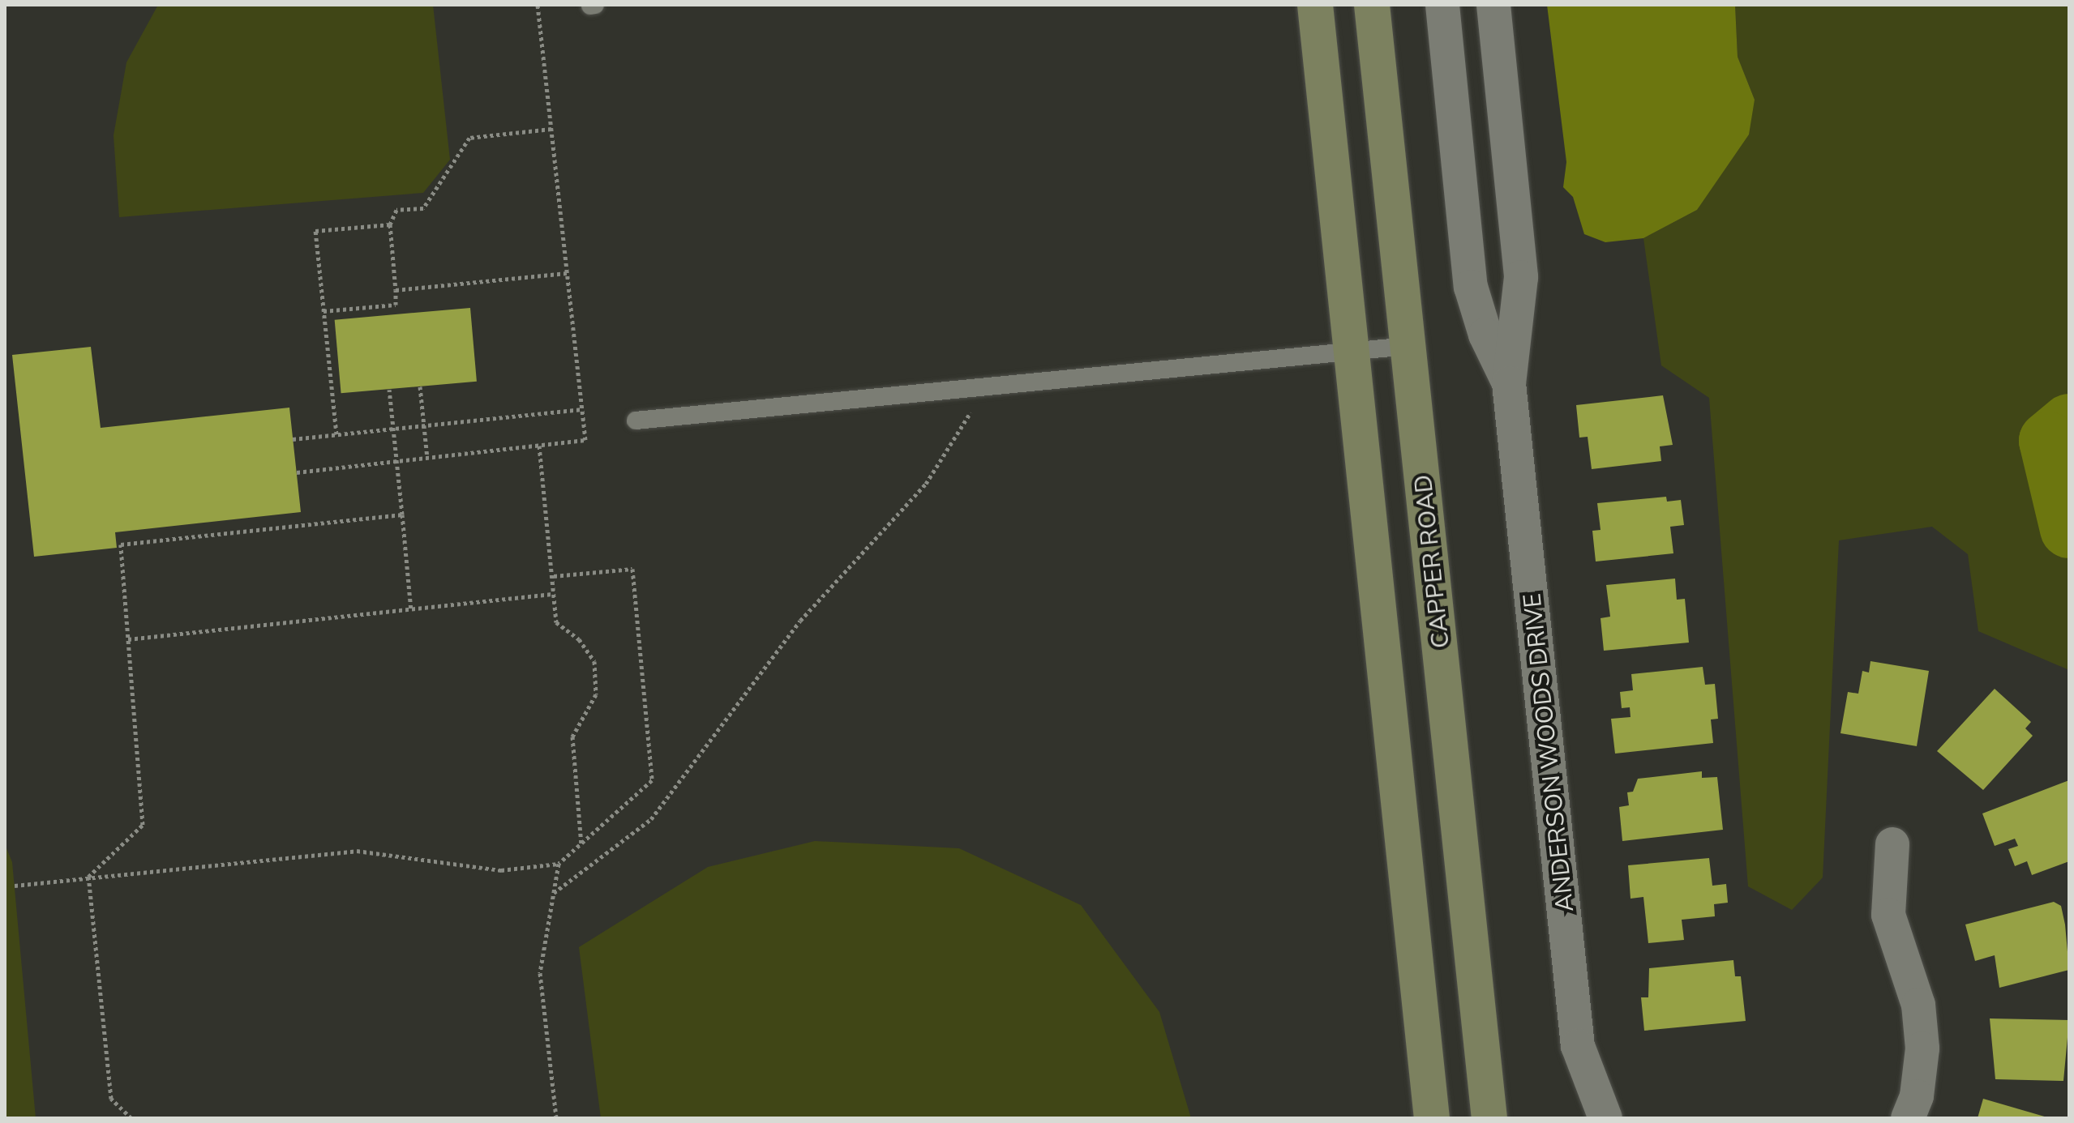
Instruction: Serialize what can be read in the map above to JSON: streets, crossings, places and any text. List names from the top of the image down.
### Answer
{
  "streets": {
    "street": ["CAPPER ROAD", "ANDERSON WOODS DRIVE"]
  }
}
